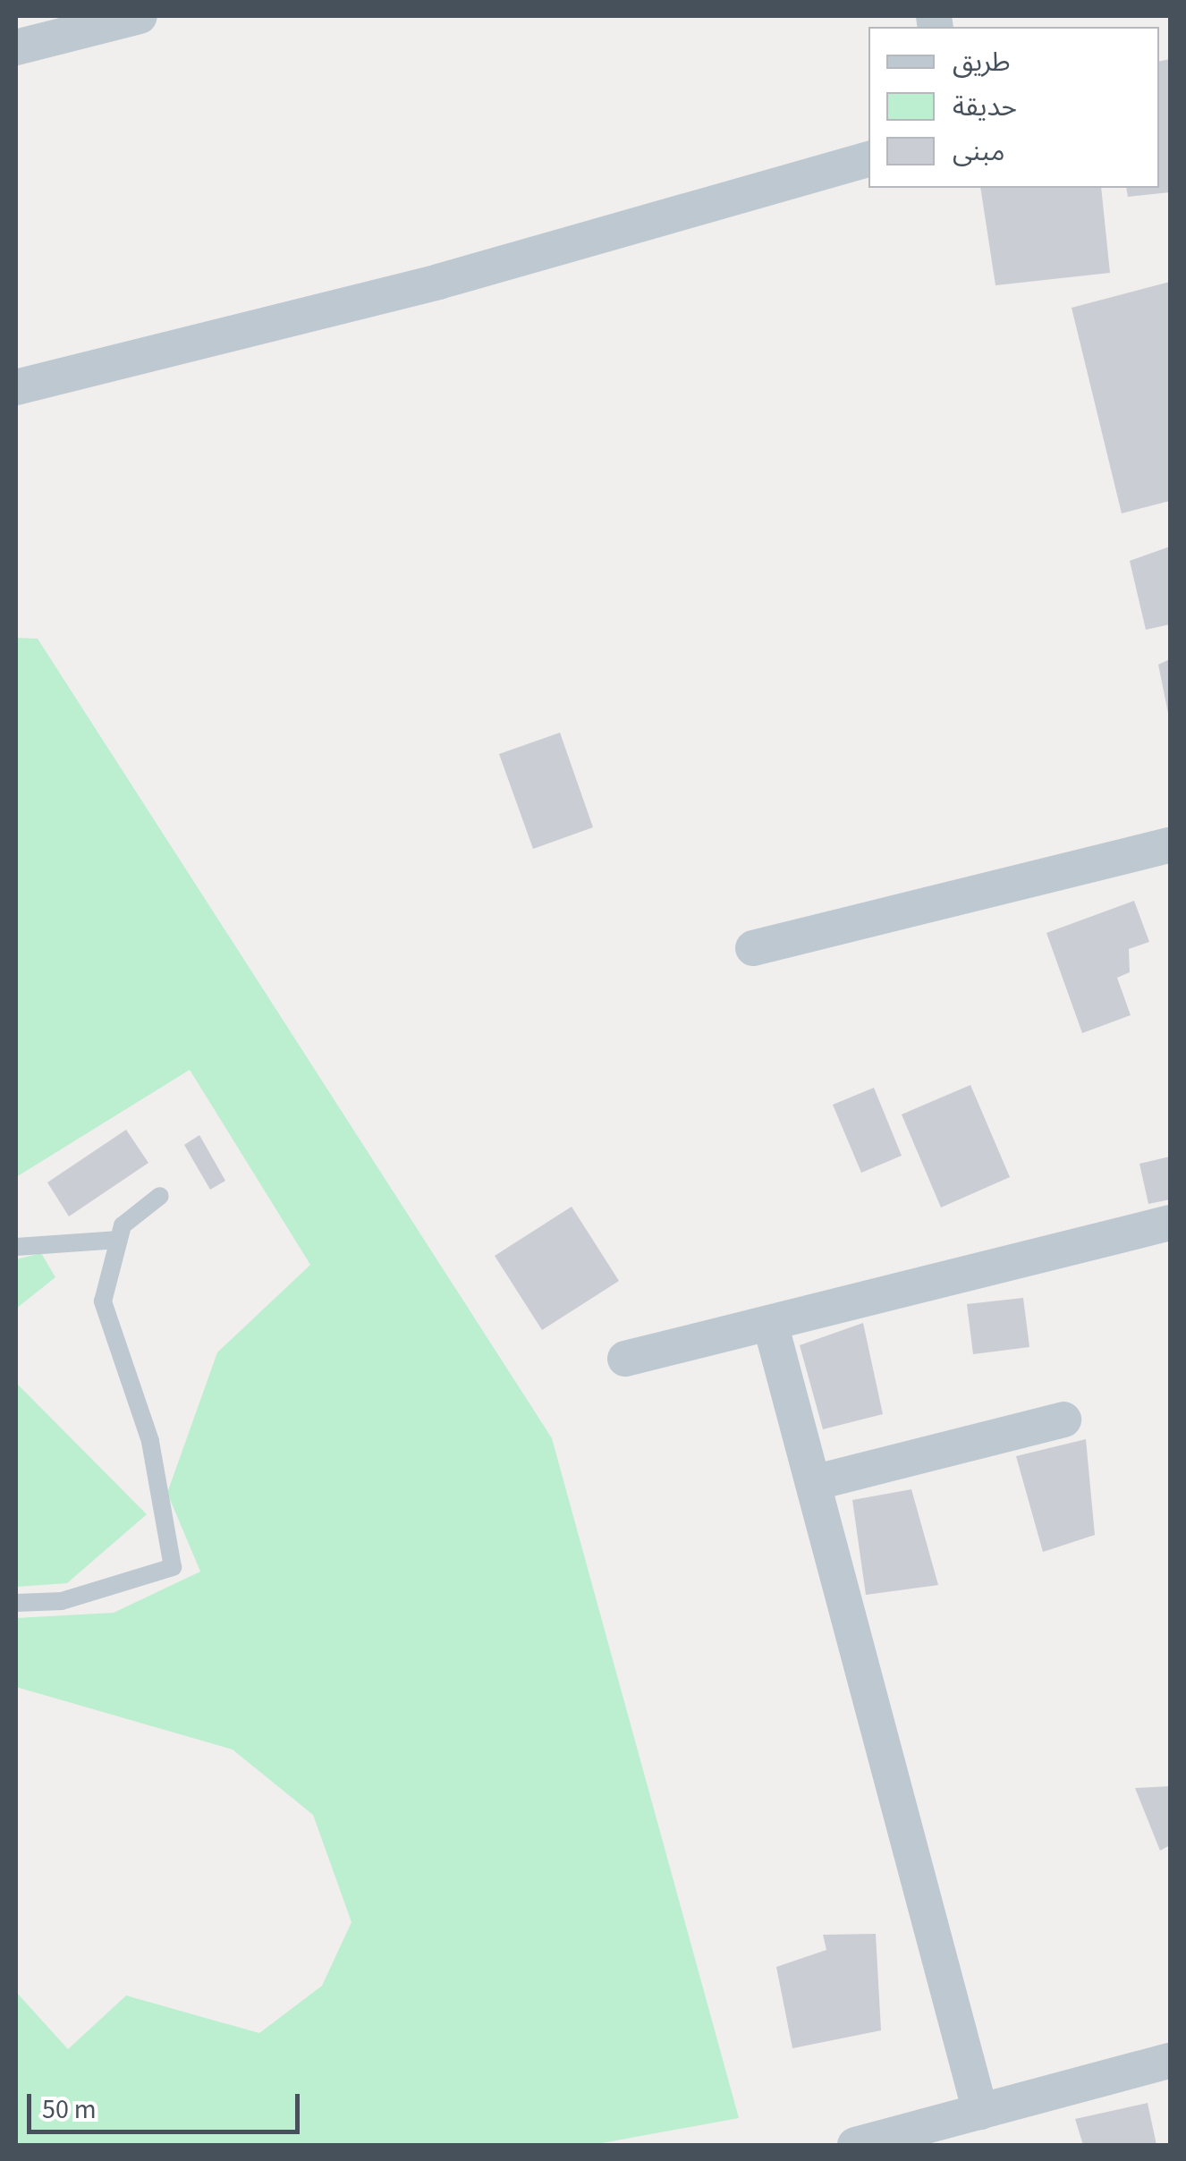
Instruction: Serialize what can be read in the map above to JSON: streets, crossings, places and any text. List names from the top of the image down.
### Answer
{
  "legend": ["طريق", "حديقة", "مبنى"],
  "scale_bar": "50 m"
}
